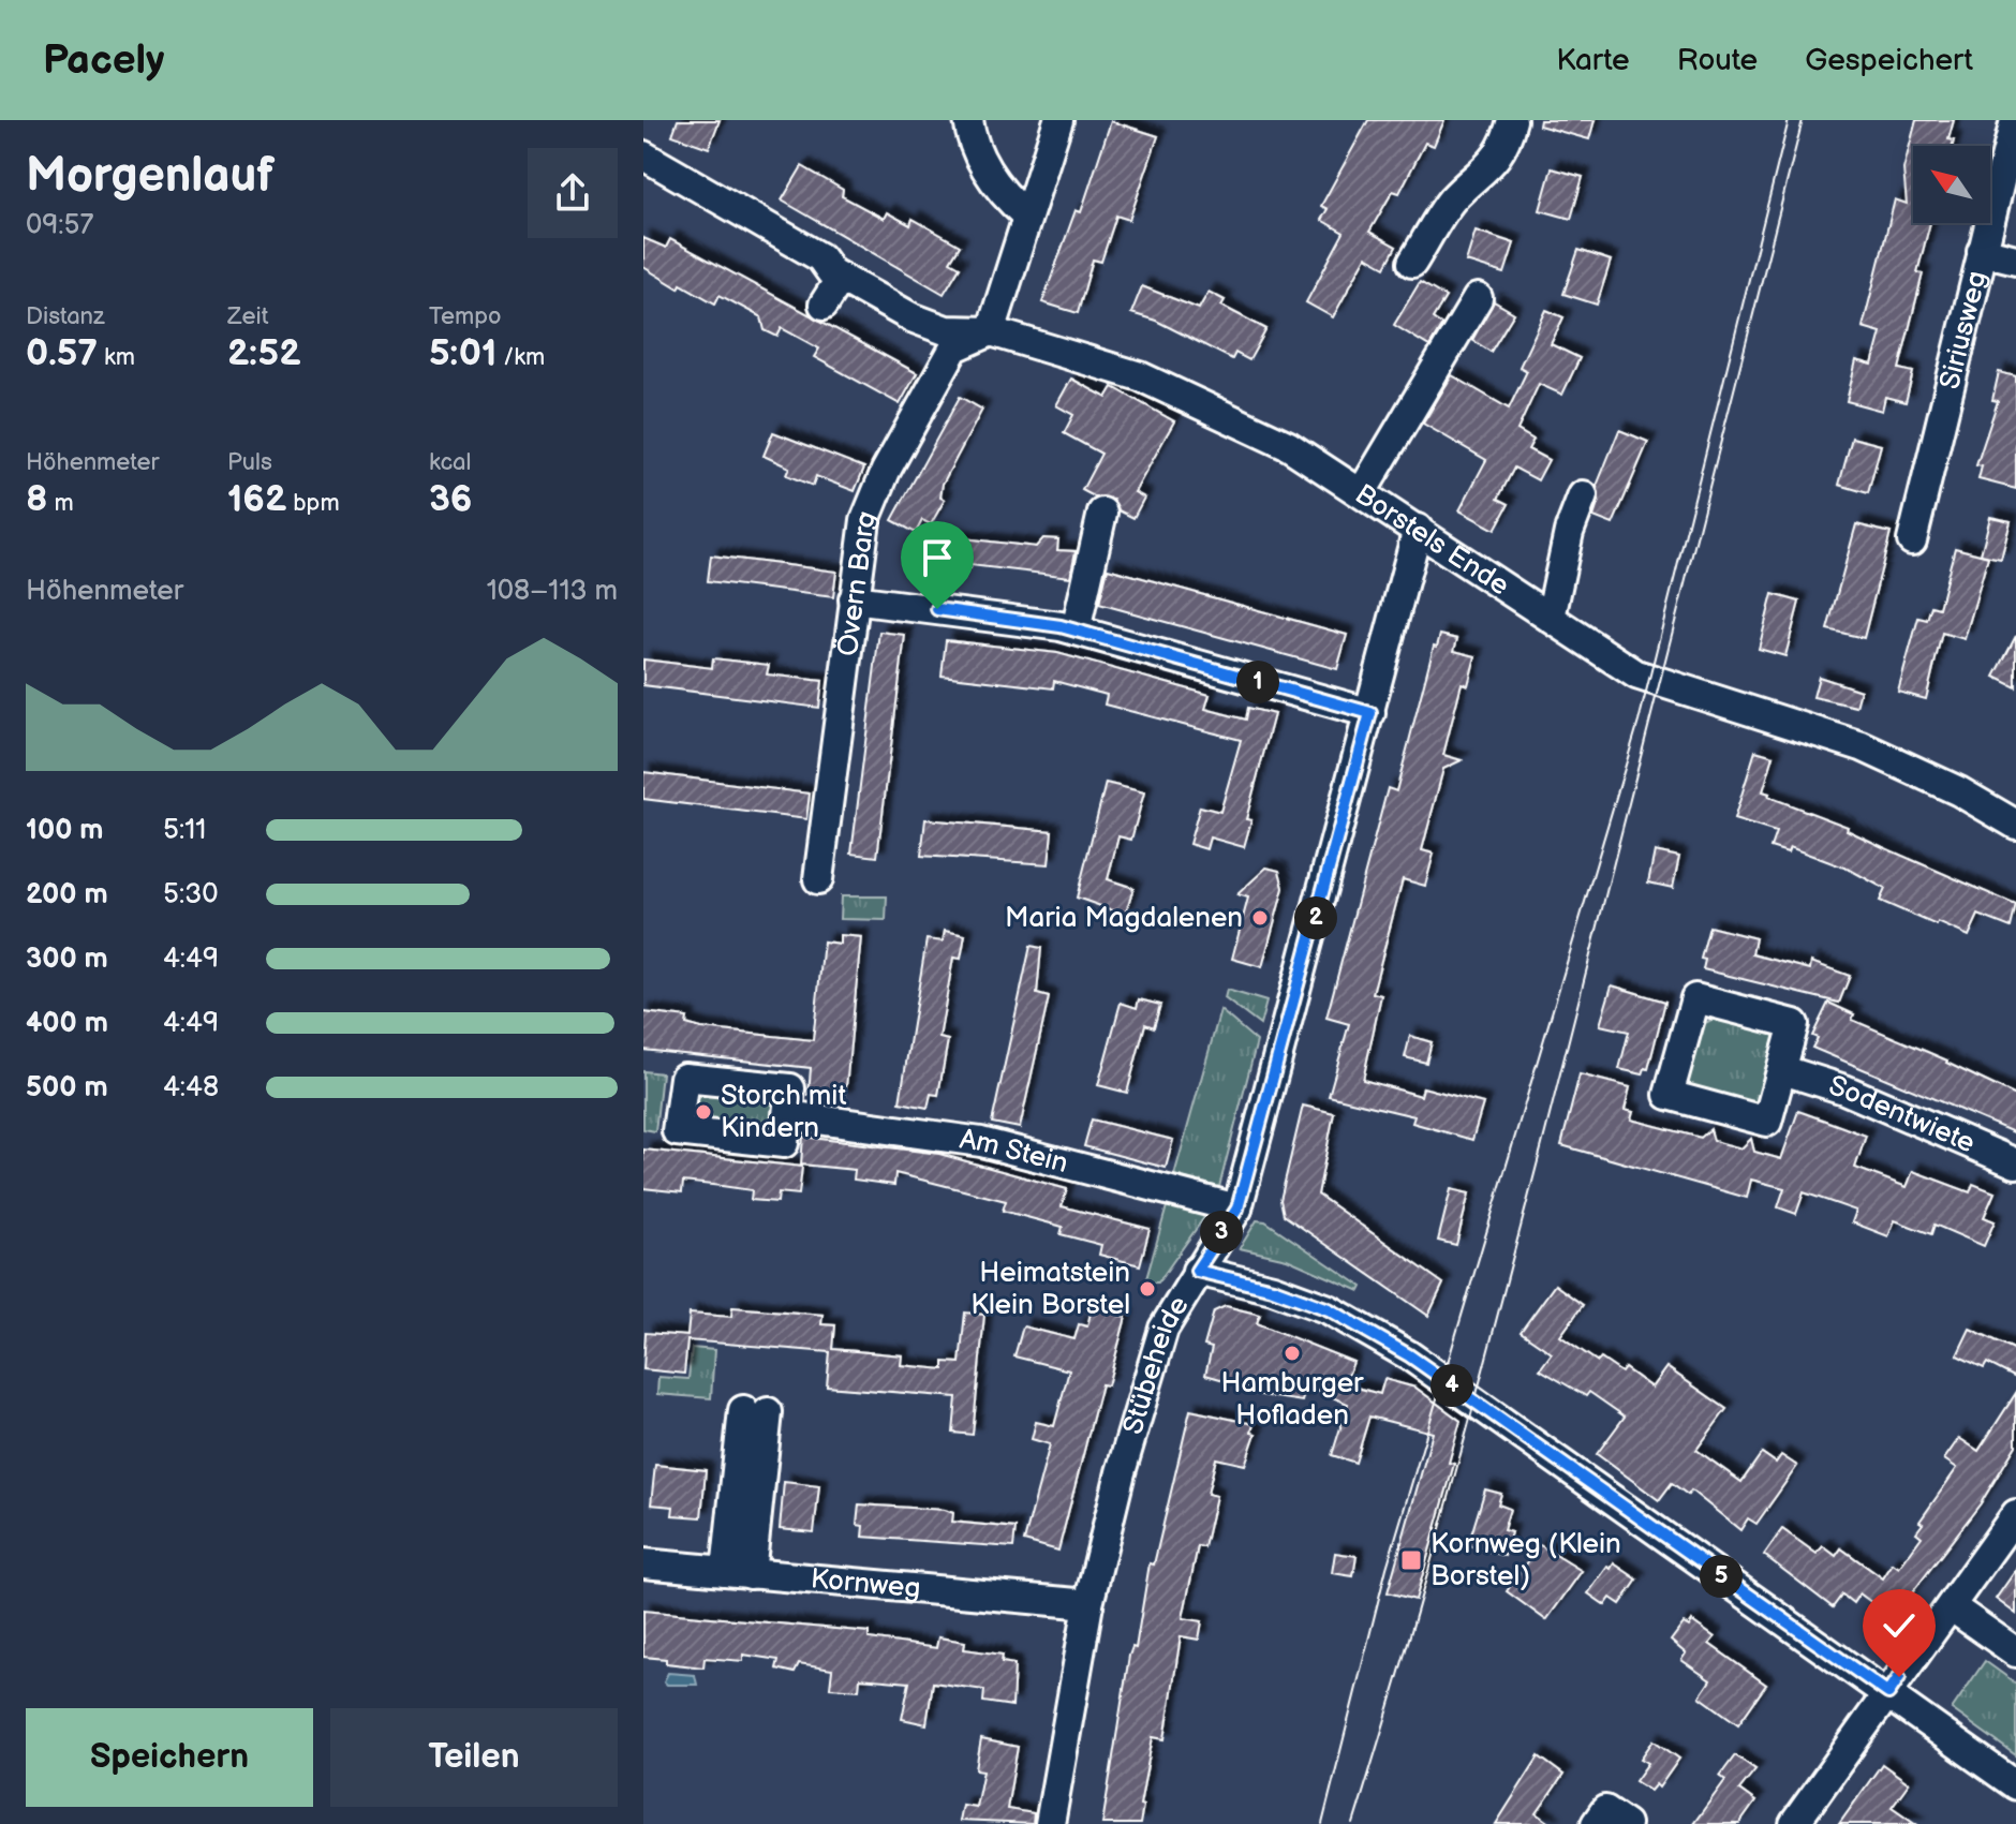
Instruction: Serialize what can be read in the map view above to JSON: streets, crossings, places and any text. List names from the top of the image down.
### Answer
{
  "streets": {
    "street": [
      "Siriusweg",
      "Borstels Ende",
      "Övern Barg",
      "Sodentwiete",
      "Am Stein",
      "Stübeheide",
      "Kornweg"
    ]
  },
  "crossings": [
    ["Borstels Ende", "Övern Barg"],
    ["Borstels Ende", "Stübeheide"],
    ["Am Stein", "Stübeheide"],
    ["Stübeheide", "Kornweg"]
  ],
  "places": {
    "other": [
      "Maria Magdalenen",
      "Storch mit Kindern",
      "Heimatstein Klein Borstel",
      "Hamburger Hofladen"
    ],
    "transit": ["Kornweg (Klein Borstel)"]
  },
  "north": "top left",
  "page": {
    "header": "Pacely",
    "nav": ["Karte", "Route", "Gespeichert"],
    "heading": ["Morgenlauf", "09:57"],
    "stats": [
      ["Distanz", "0.57 km"],
      ["Zeit", "2:52"],
      ["Tempo", "5:01 /km"],
      ["Höhenmeter", "8 m"],
      ["Puls", "162 bpm"],
      ["kcal", "36"]
    ],
    "chart": ["Höhenmeter", "108–113 m"],
    "pins": [
      "1",
      "2",
      "3",
      "4",
      "5"
    ],
    "list": [
      {
        "name": "100 m",
        "note": "5:11"
      },
      {
        "name": "200 m",
        "note": "5:30"
      },
      {
        "name": "300 m",
        "note": "4:49"
      },
      {
        "name": "400 m",
        "note": "4:49"
      },
      {
        "name": "500 m",
        "note": "4:48"
      }
    ],
    "buttons": ["Speichern", "Teilen"]
  }
}
